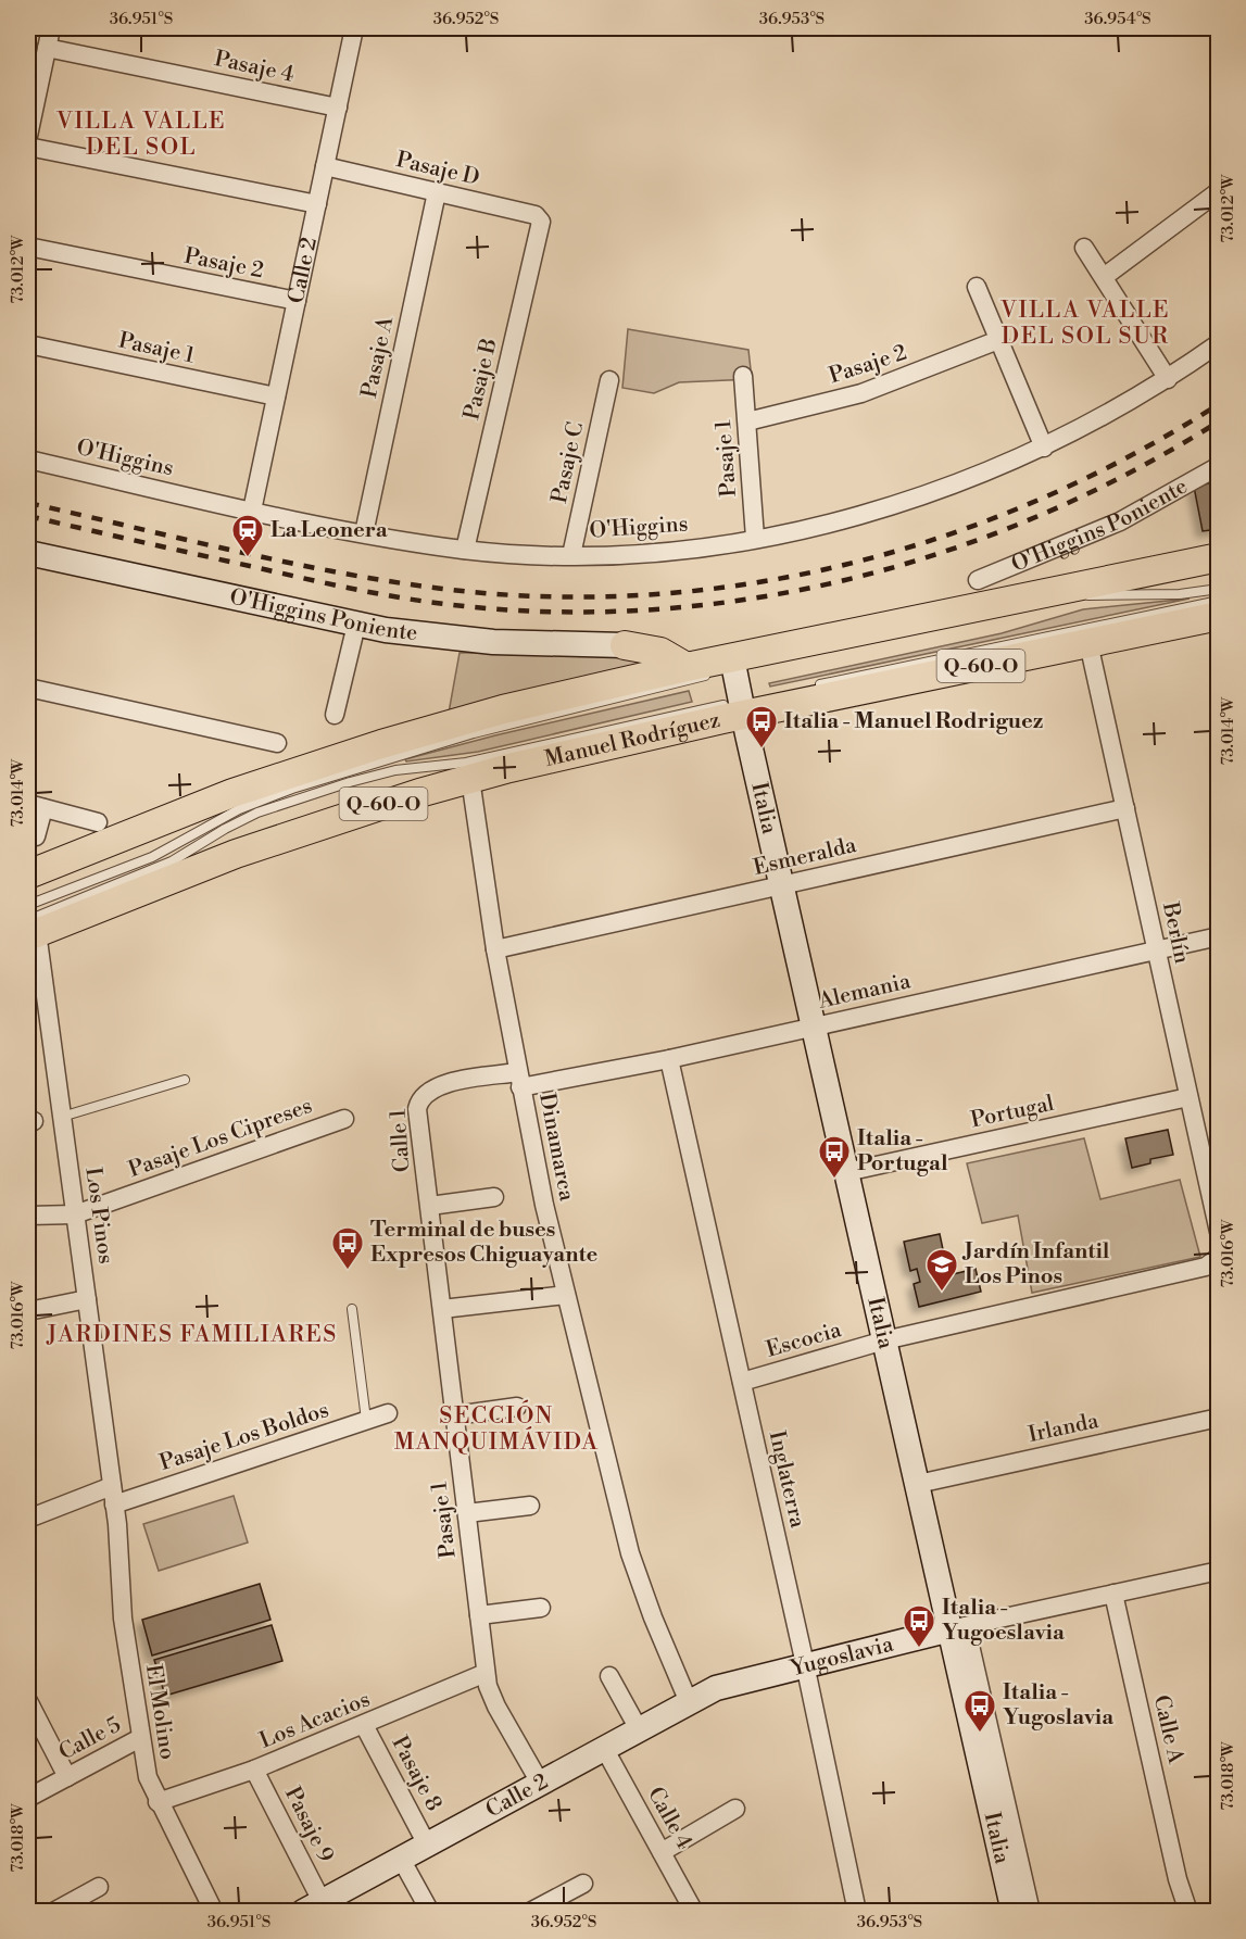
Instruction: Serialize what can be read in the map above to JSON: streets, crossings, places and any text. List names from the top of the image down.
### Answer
{
  "streets": {
    "main road": ["Q-60-O", "Manuel Rodríguez"],
    "street": [
      "Pasaje 4",
      "Pasaje D",
      "Pasaje 2",
      "Calle 2",
      "Pasaje 1",
      "Pasaje A",
      "Pasaje B",
      "O'Higgins",
      "Pasaje C",
      "O'Higgins Poniente",
      "Italia",
      "Esmeralda",
      "Berlín",
      "Alemania",
      "Portugal",
      "Pasaje Los Cipreses",
      "Calle 1",
      "Dinamarca",
      "Los Pinos",
      "Escocia",
      "Irlanda",
      "Pasaje Los Boldos",
      "Inglaterra",
      "Yugoslavia",
      "El Molino",
      "Los Acacios",
      "Calle A",
      "Calle 5",
      "Pasaje 8",
      "Calle 4",
      "Pasaje 9"
    ]
  },
  "crossings": [
    ["Pasaje 4", "Calle 2"],
    ["Pasaje D", "Calle 2"],
    ["Pasaje D", "Pasaje A"],
    ["Pasaje D", "Pasaje B"],
    ["Pasaje 2", "Calle 2"],
    ["Pasaje 2", "Pasaje 1"],
    ["Calle 2", "Pasaje 1"],
    ["Calle 2", "O'Higgins"],
    ["Calle 2", "Dinamarca"],
    ["Calle 2", "Yugoslavia"],
    ["Calle 2", "Pasaje 8"],
    ["Calle 2", "Calle 4"],
    ["Calle 2", "Pasaje 9"],
    ["Pasaje 1", "O'Higgins"],
    ["Pasaje 1", "Calle 1"],
    ["Pasaje 1", "Los Acacios"],
    ["Pasaje A", "O'Higgins"],
    ["Pasaje B", "O'Higgins"],
    ["O'Higgins", "Pasaje C"],
    ["Q-60-O", "Italia"],
    ["Manuel Rodríguez", "Italia"],
    ["Manuel Rodríguez", "Berlín"],
    ["Manuel Rodríguez", "Dinamarca"],
    ["Manuel Rodríguez", "Los Pinos"],
    ["Italia", "Esmeralda"],
    ["Italia", "Alemania"],
    ["Italia", "Portugal"],
    ["Italia", "Escocia"],
    ["Italia", "Irlanda"],
    ["Italia", "Yugoslavia"],
    ["Esmeralda", "Berlín"],
    ["Esmeralda", "Dinamarca"],
    ["Berlín", "Alemania"],
    ["Berlín", "Portugal"],
    ["Alemania", "Calle 1"],
    ["Alemania", "Dinamarca"],
    ["Alemania", "Inglaterra"],
    ["Pasaje Los Cipreses", "Los Pinos"],
    ["Calle 1", "Dinamarca"],
    ["Los Pinos", "Pasaje Los Boldos"],
    ["Los Pinos", "El Molino"],
    ["Escocia", "Inglaterra"],
    ["Pasaje Los Boldos", "El Molino"],
    ["Inglaterra", "Yugoslavia"],
    ["Yugoslavia", "Calle A"],
    ["El Molino", "Los Acacios"],
    ["El Molino", "Calle 5"],
    ["Los Acacios", "Pasaje 8"],
    ["Los Acacios", "Pasaje 9"]
  ],
  "districts": [
    "VILLA VALLE DEL SOL",
    "VILLA VALLE DEL SOL SUR",
    "JARDINES FAMILIARES",
    "SECCIÓN MANQUIMÁVIDA"
  ],
  "places": {
    "station": ["La Leonera"],
    "bus stop": [
      "Italia - Manuel Rodriguez",
      "Italia - Portugal",
      "Terminal de buses Expresos Chiguayante",
      "Italia - Yugoeslavia",
      "Italia - Yugoslavia"
    ],
    "school or university": ["Jardín Infantil Los Pinos"]
  },
  "coordinates": [
    "36.951°S",
    "36.952°S",
    "36.953°S",
    "36.954°S",
    "73.012°W",
    "73.014°W",
    "73.016°W",
    "73.018°W"
  ]
}
